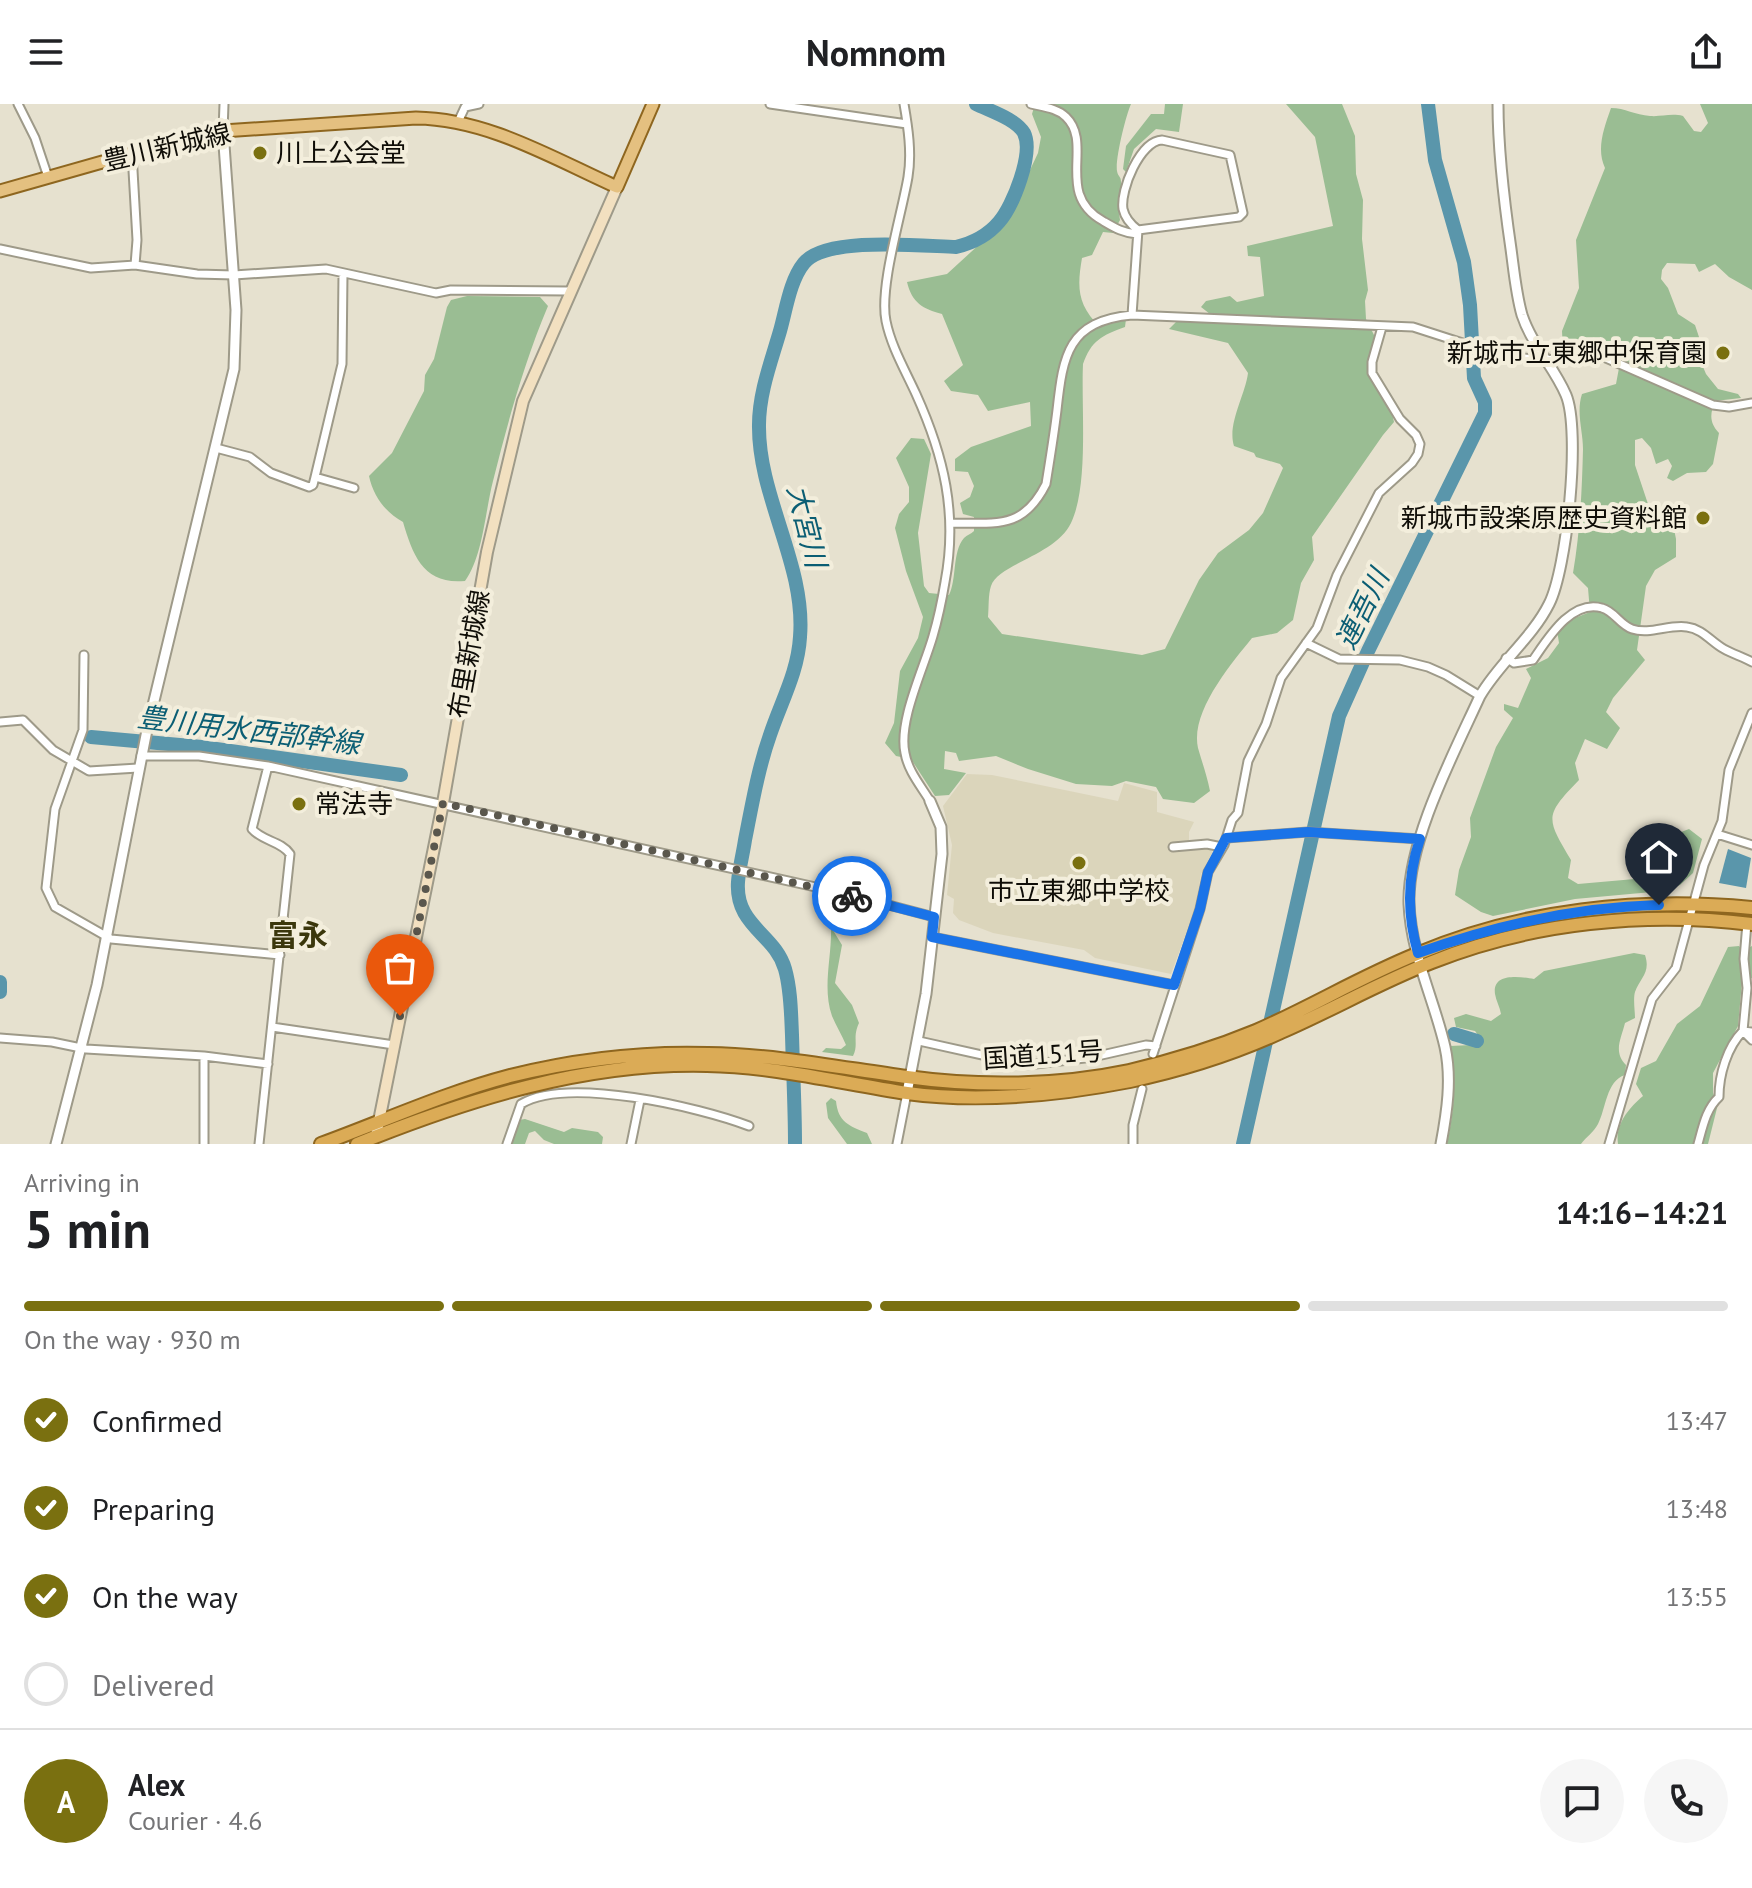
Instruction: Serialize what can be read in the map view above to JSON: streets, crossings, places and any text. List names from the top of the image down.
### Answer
{
  "streets": {
    "highway": ["国道151号"],
    "main road": ["豊川新城線", "布里新城線"]
  },
  "crossings": [
    ["豊川新城線", "布里新城線"],
    ["布里新城線", "国道151号"]
  ],
  "districts": ["富永"],
  "water": ["大宮川", "連吾川", "豊川用水西部幹線"],
  "places": [
    "川上公会堂",
    "新城市立東郷中保育園",
    "新城市設楽原歴史資料館",
    "常法寺",
    "市立東郷中学校"
  ],
  "page": {
    "header": "Nomnom",
    "heading": ["5 min", "Arriving in", "14:16–14:21"],
    "panel": ["Alex", "Courier · 4.6"],
    "bar": "On the way · 930 m",
    "list": [
      ["Confirmed", "13:47"],
      ["Preparing", "13:48"],
      ["On the way", "13:55"],
      "Delivered"
    ],
    "round": "A"
  }
}
